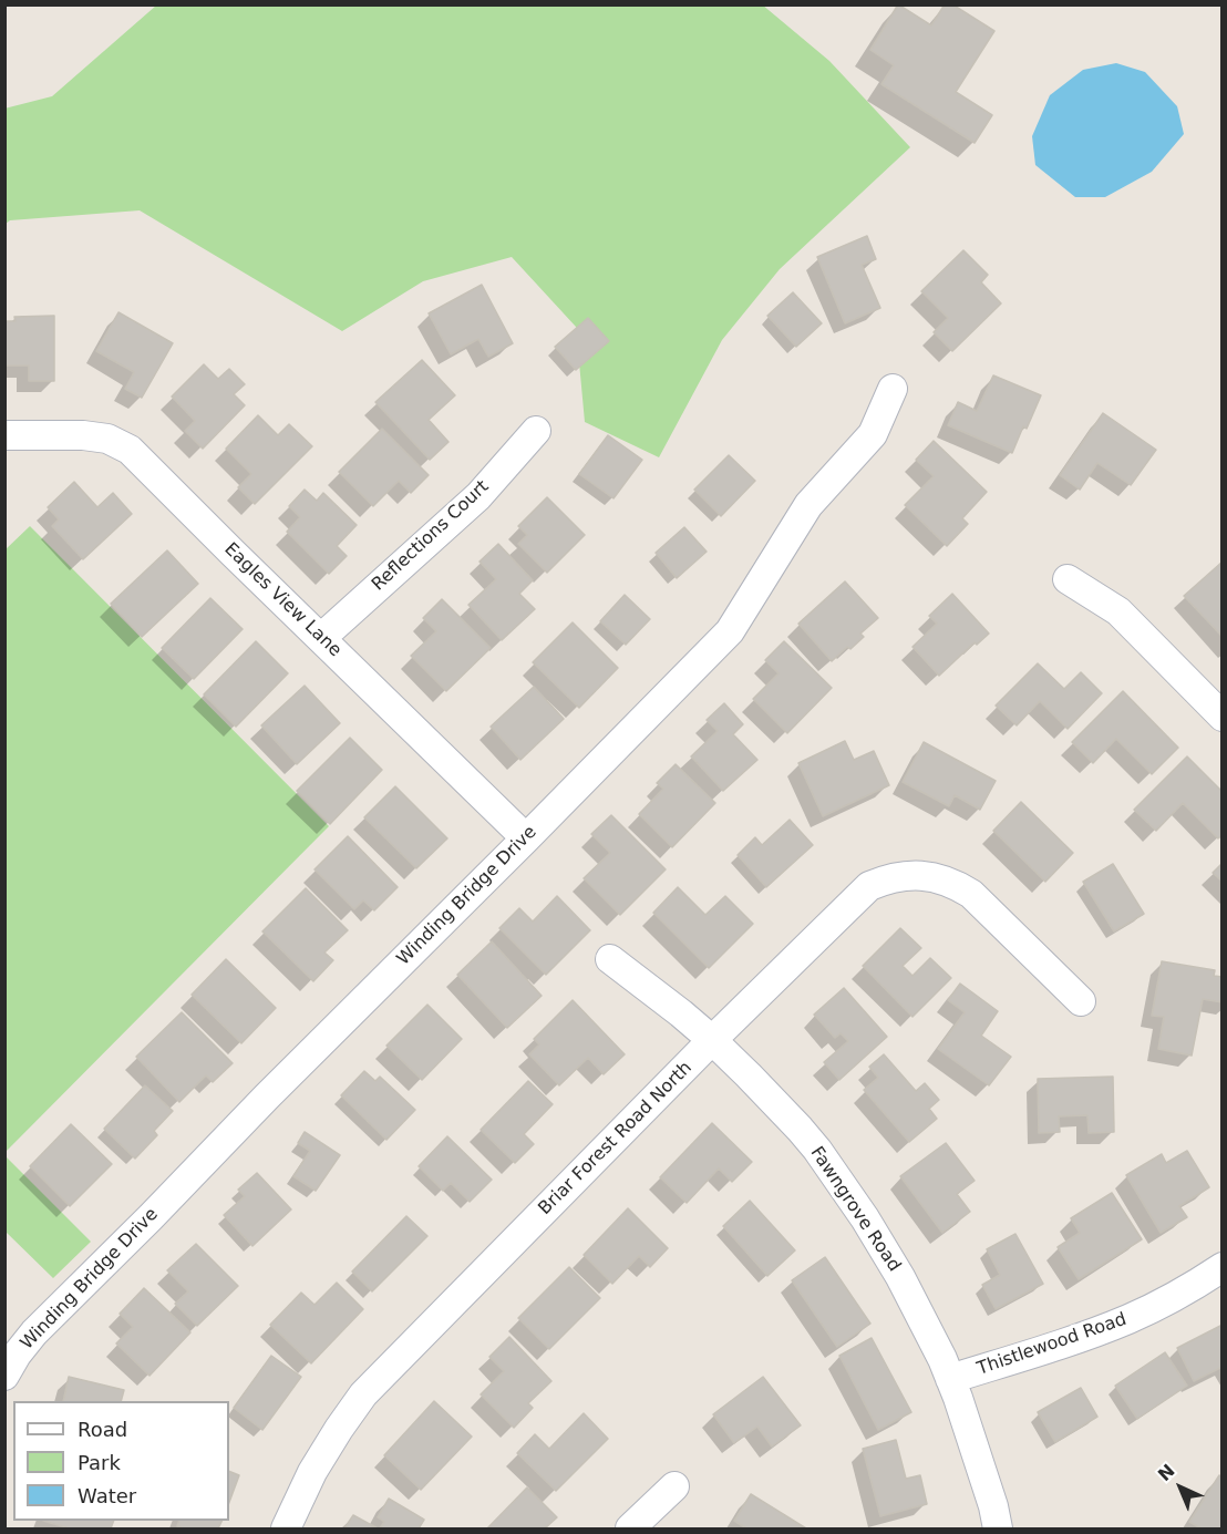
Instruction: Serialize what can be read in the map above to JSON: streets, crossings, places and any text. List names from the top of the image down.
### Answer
{
  "streets": {
    "street": [
      "Reflections Court",
      "Eagles View Lane",
      "Winding Bridge Drive",
      "Briar Forest Road North",
      "Fawngrove Road",
      "Thistlewood Road"
    ]
  },
  "crossings": [
    ["Reflections Court", "Eagles View Lane"],
    ["Eagles View Lane", "Winding Bridge Drive"],
    ["Briar Forest Road North", "Fawngrove Road"],
    ["Fawngrove Road", "Thistlewood Road"]
  ],
  "legend": ["Road", "Park", "Water"],
  "north": "top left"
}
